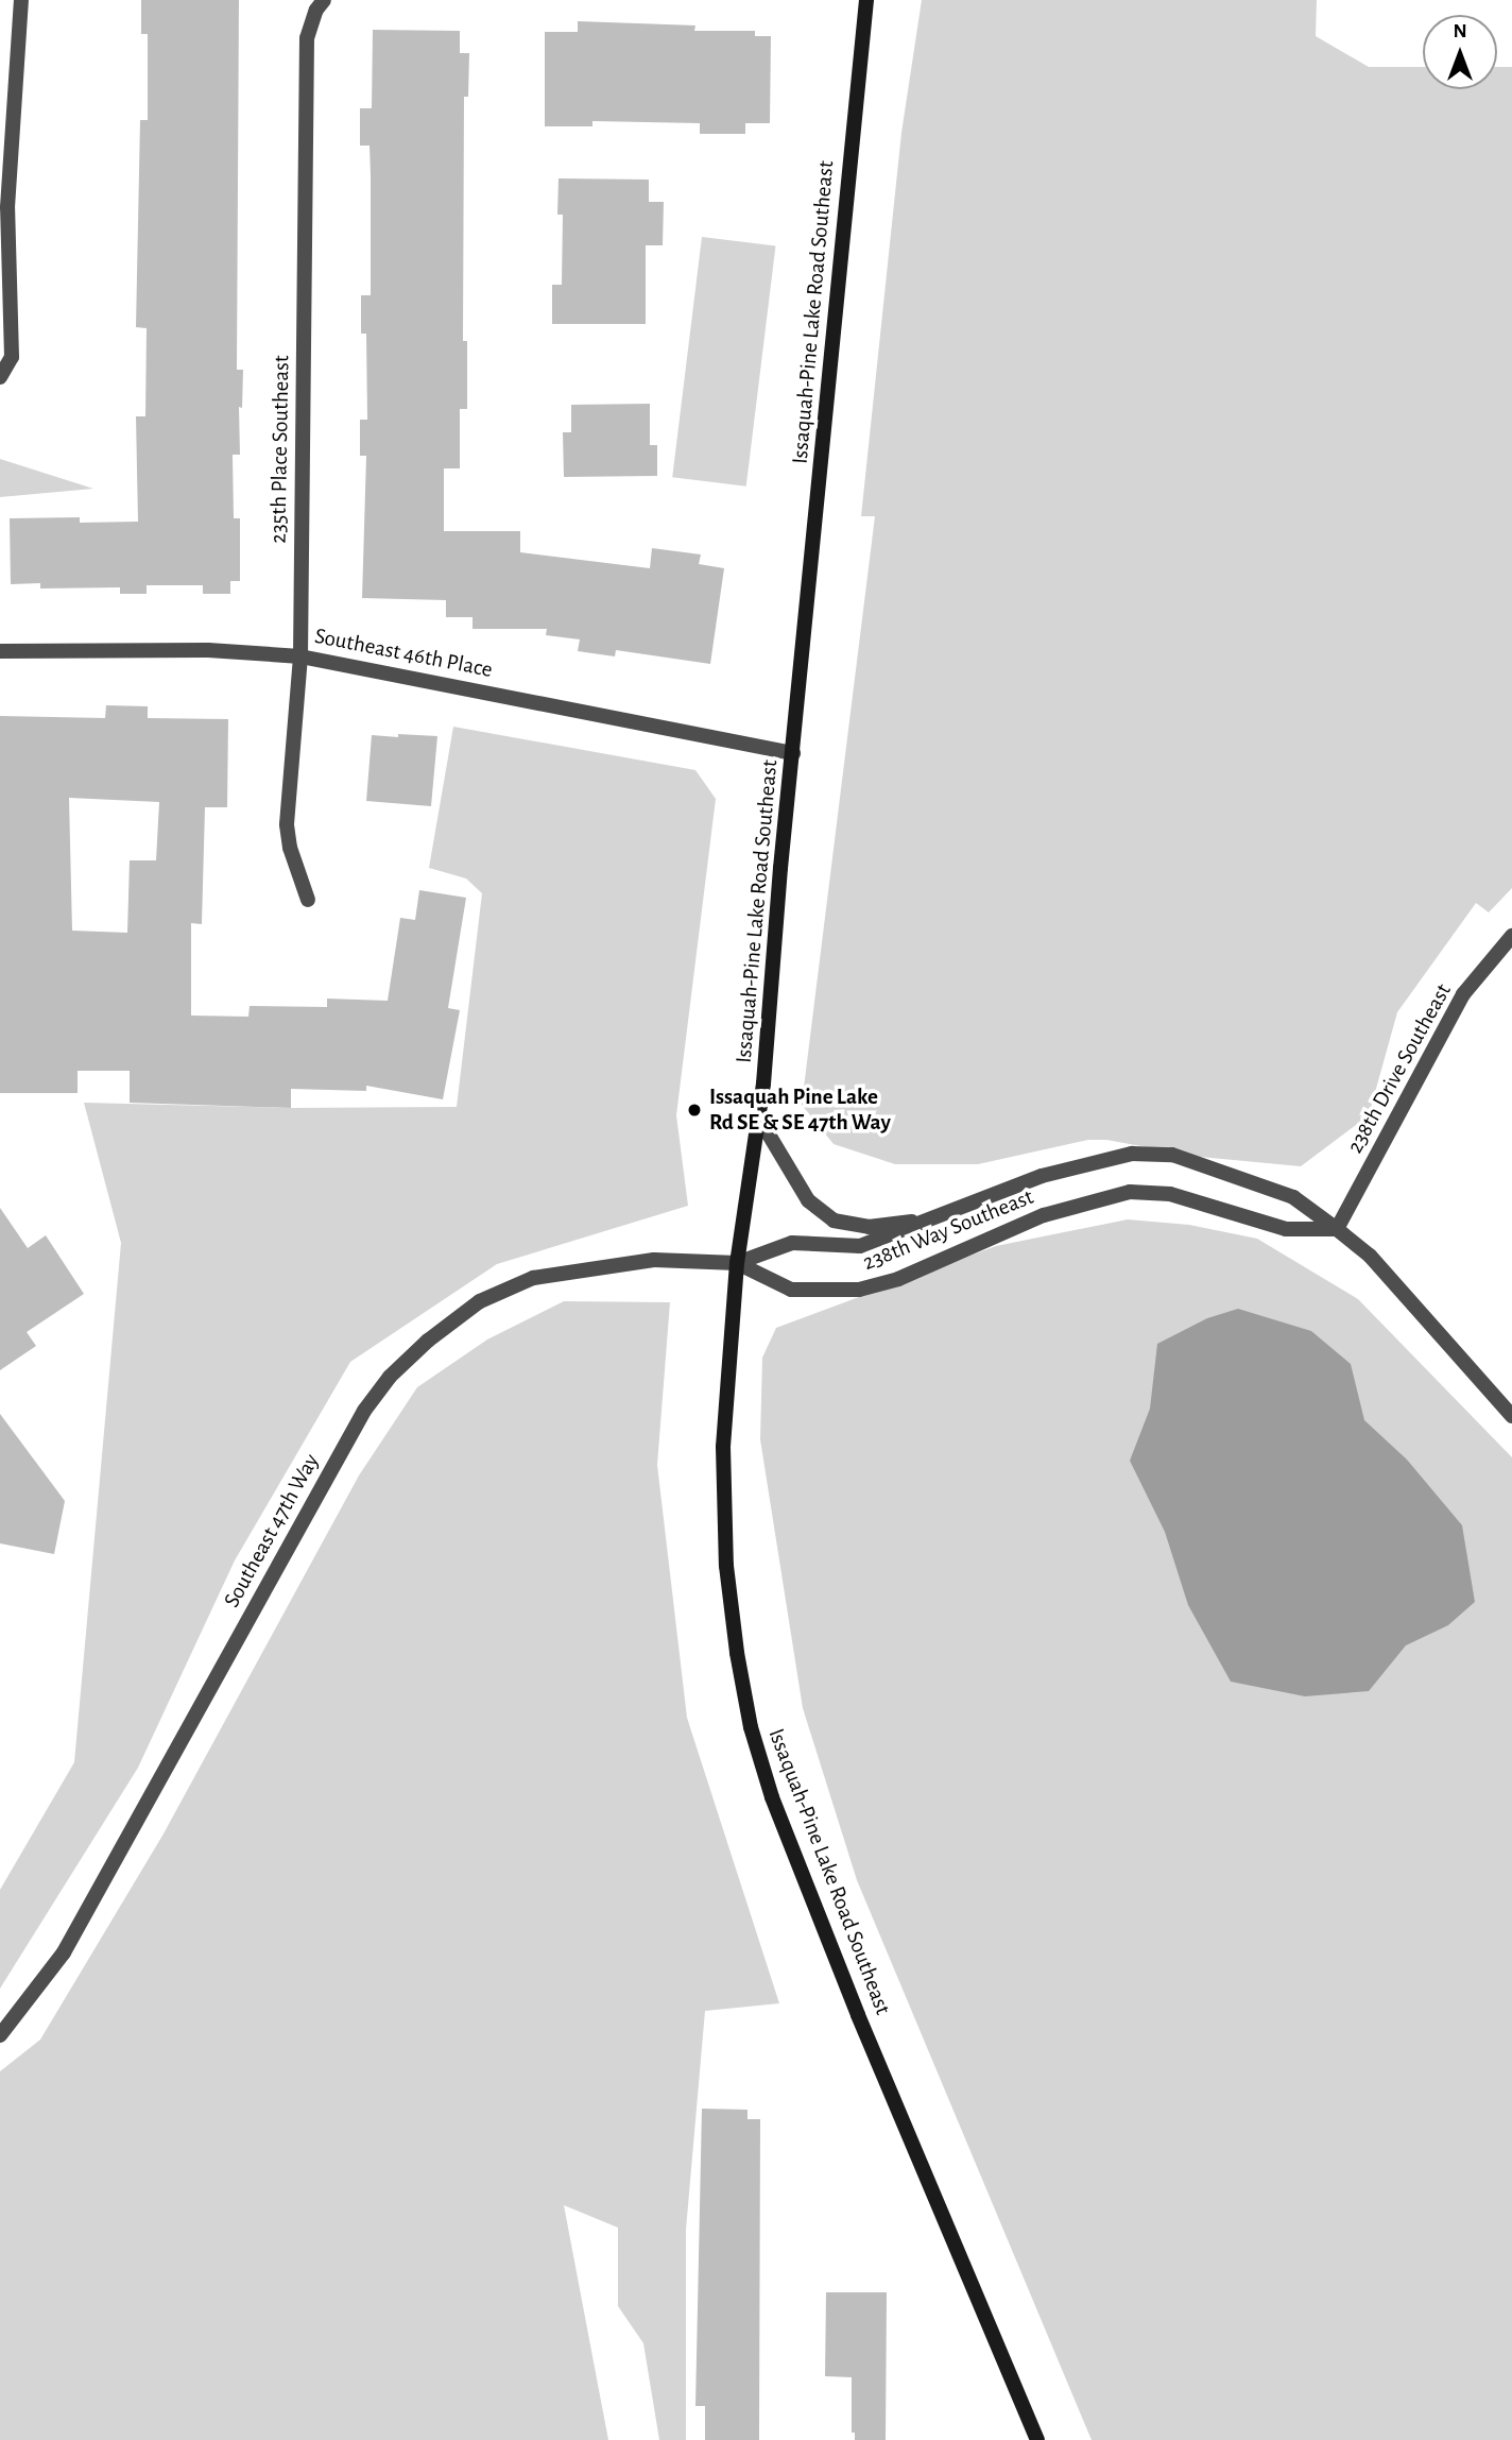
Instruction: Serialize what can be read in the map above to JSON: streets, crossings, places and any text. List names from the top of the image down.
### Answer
{
  "streets": {
    "main road": ["Issaquah-Pine Lake Road Southeast"],
    "street": [
      "235th Place Southeast",
      "Southeast 46th Place",
      "238th Drive Southeast",
      "238th Way Southeast",
      "Southeast 47th Way"
    ]
  },
  "crossings": [
    ["Issaquah-Pine Lake Road Southeast", "Southeast 46th Place"],
    ["Issaquah-Pine Lake Road Southeast", "238th Way Southeast"],
    ["Issaquah-Pine Lake Road Southeast", "Southeast 47th Way"],
    ["235th Place Southeast", "Southeast 46th Place"],
    ["238th Drive Southeast", "238th Way Southeast"],
    ["238th Way Southeast", "Southeast 47th Way"]
  ],
  "places": ["Issaquah Pine Lake Rd SE & SE 47th Way"],
  "north": "top"
}
